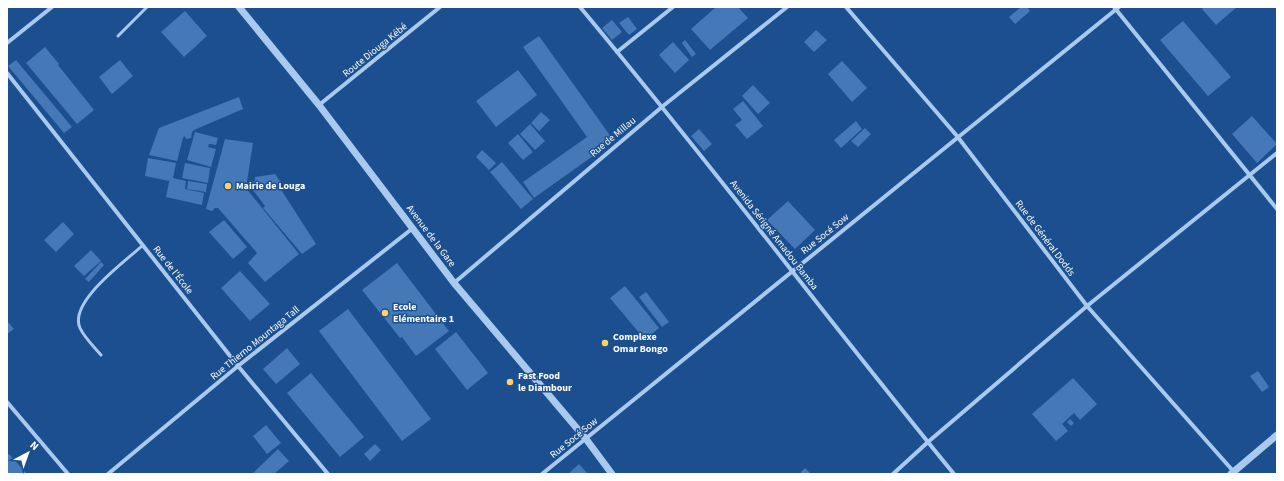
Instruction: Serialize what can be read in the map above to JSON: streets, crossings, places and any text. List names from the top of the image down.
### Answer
{
  "streets": {
    "street": [
      "Route Diouga Kébé",
      "Rue de Millau",
      "Rue Socé Sow",
      "Avenida Sérigné Amadou Bamba",
      "Avenue de la Gare",
      "Rue de Général Dodds",
      "Rue de l'École",
      "Rue Thierno Mountaga Tall"
    ]
  },
  "crossings": [
    ["Route Diouga Kébé", "Avenue de la Gare"],
    ["Rue de Millau", "Avenida Sérigné Amadou Bamba"],
    ["Rue de Millau", "Avenue de la Gare"],
    ["Rue Socé Sow", "Avenida Sérigné Amadou Bamba"],
    ["Rue Socé Sow", "Avenue de la Gare"],
    ["Rue Socé Sow", "Rue de Général Dodds"],
    ["Avenue de la Gare", "Rue Thierno Mountaga Tall"],
    ["Rue de l'École", "Rue Thierno Mountaga Tall"]
  ],
  "places": [
    "Mairie de Louga",
    "Ecole Elémentaire 1",
    "Complexe Omar Bongo",
    "Fast Food le Diambour"
  ],
  "north": "top right"
}
